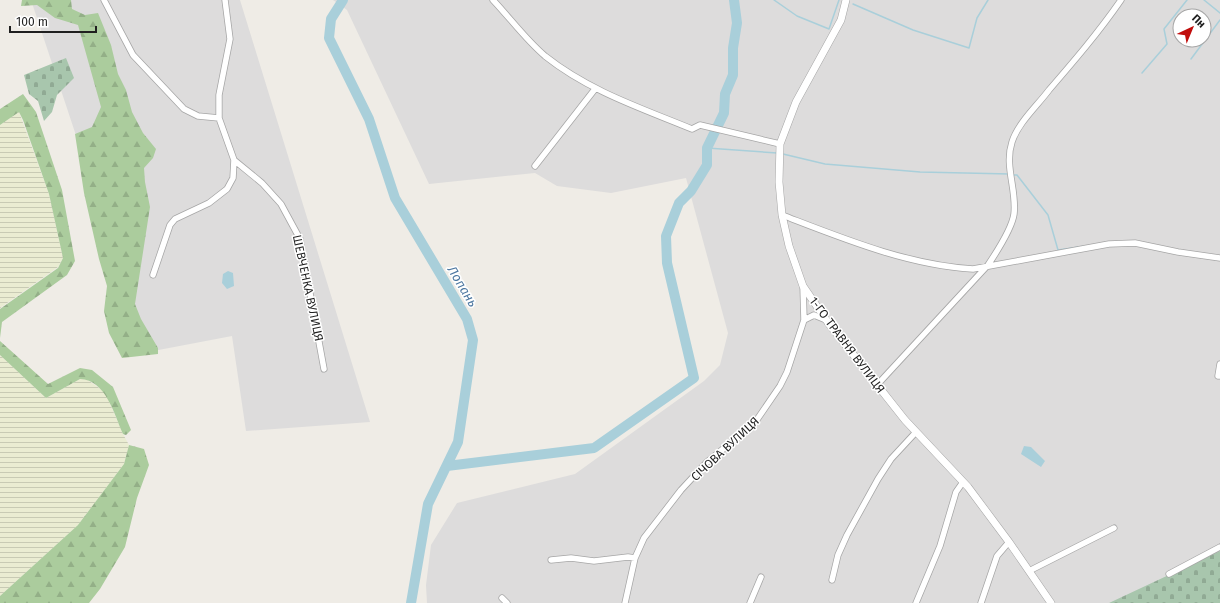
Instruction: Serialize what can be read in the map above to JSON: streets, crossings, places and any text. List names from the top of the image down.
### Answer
{
  "streets": {
    "street": ["ШЕВЧЕНКА ВУЛИЦЯ", "1-ГО ТРАВНЯ ВУЛИЦЯ", "СІЧОВА ВУЛИЦЯ"]
  },
  "crossings": [
    ["1-ГО ТРАВНЯ ВУЛИЦЯ", "СІЧОВА ВУЛИЦЯ"]
  ],
  "water": ["Лопань"],
  "scale_bar": "100 m",
  "north": "top right"
}
